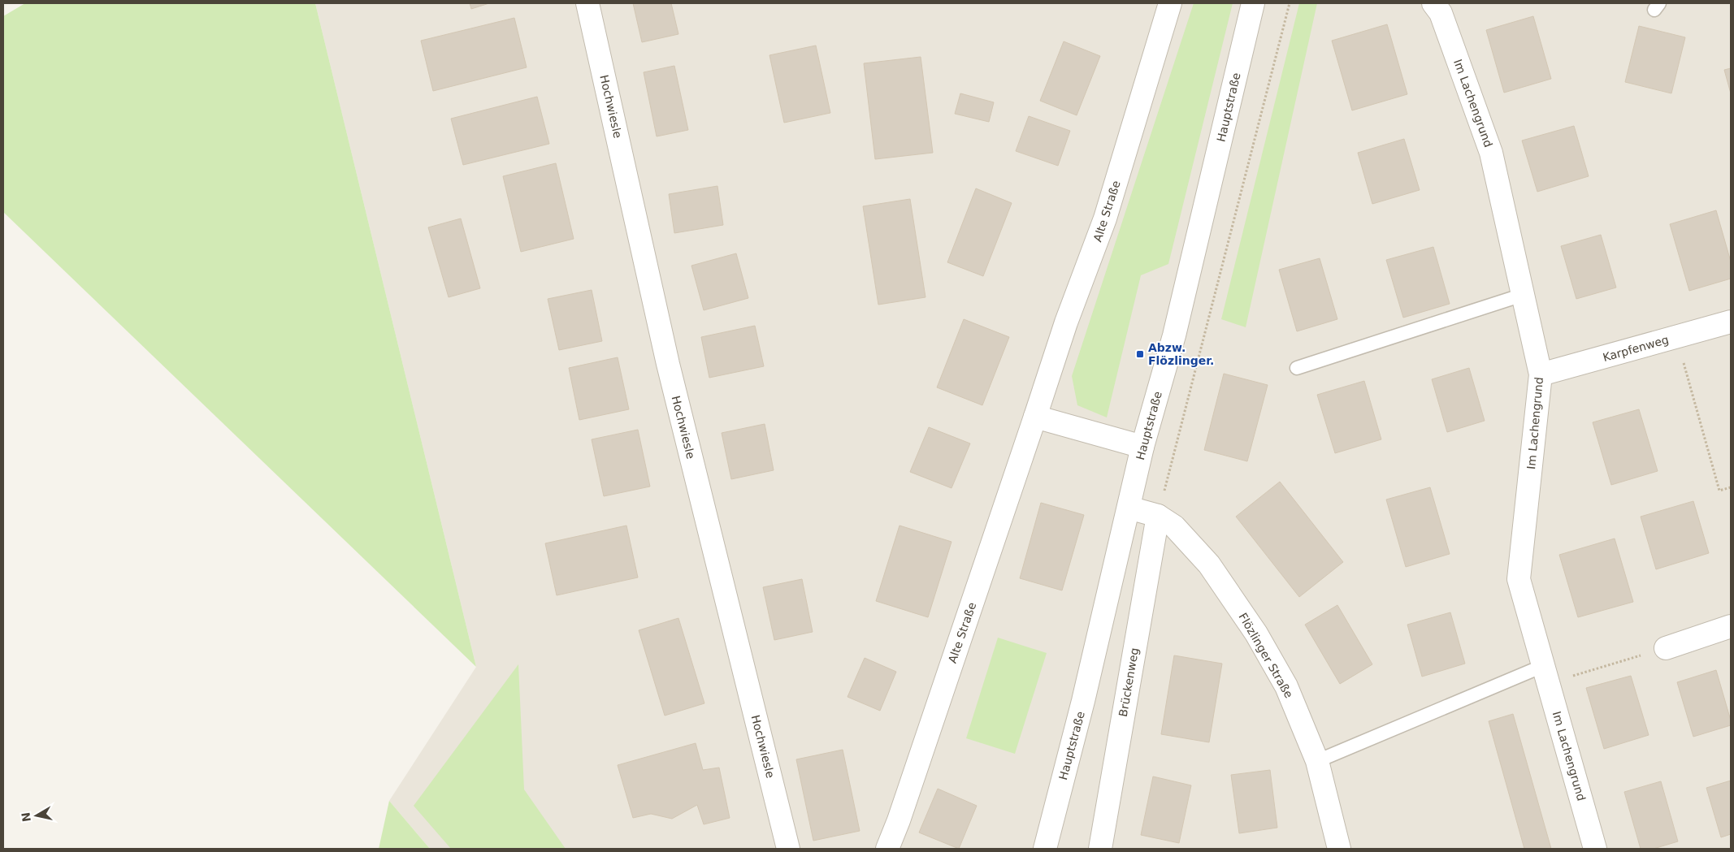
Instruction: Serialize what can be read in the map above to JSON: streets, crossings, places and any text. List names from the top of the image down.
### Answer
{
  "streets": {
    "street": [
      "Im Lachengrund",
      "Hochwiesle",
      "Hauptstraße",
      "Alte Straße",
      "Karpfenweg",
      "Flözlinger Straße",
      "Brückenweg"
    ]
  },
  "crossings": [
    ["Im Lachengrund", "Karpfenweg"],
    ["Hauptstraße", "Flözlinger Straße"],
    ["Flözlinger Straße", "Brückenweg"]
  ],
  "places": {
    "transit": ["Abzw. Flözlinger."]
  },
  "north": "left"
}
